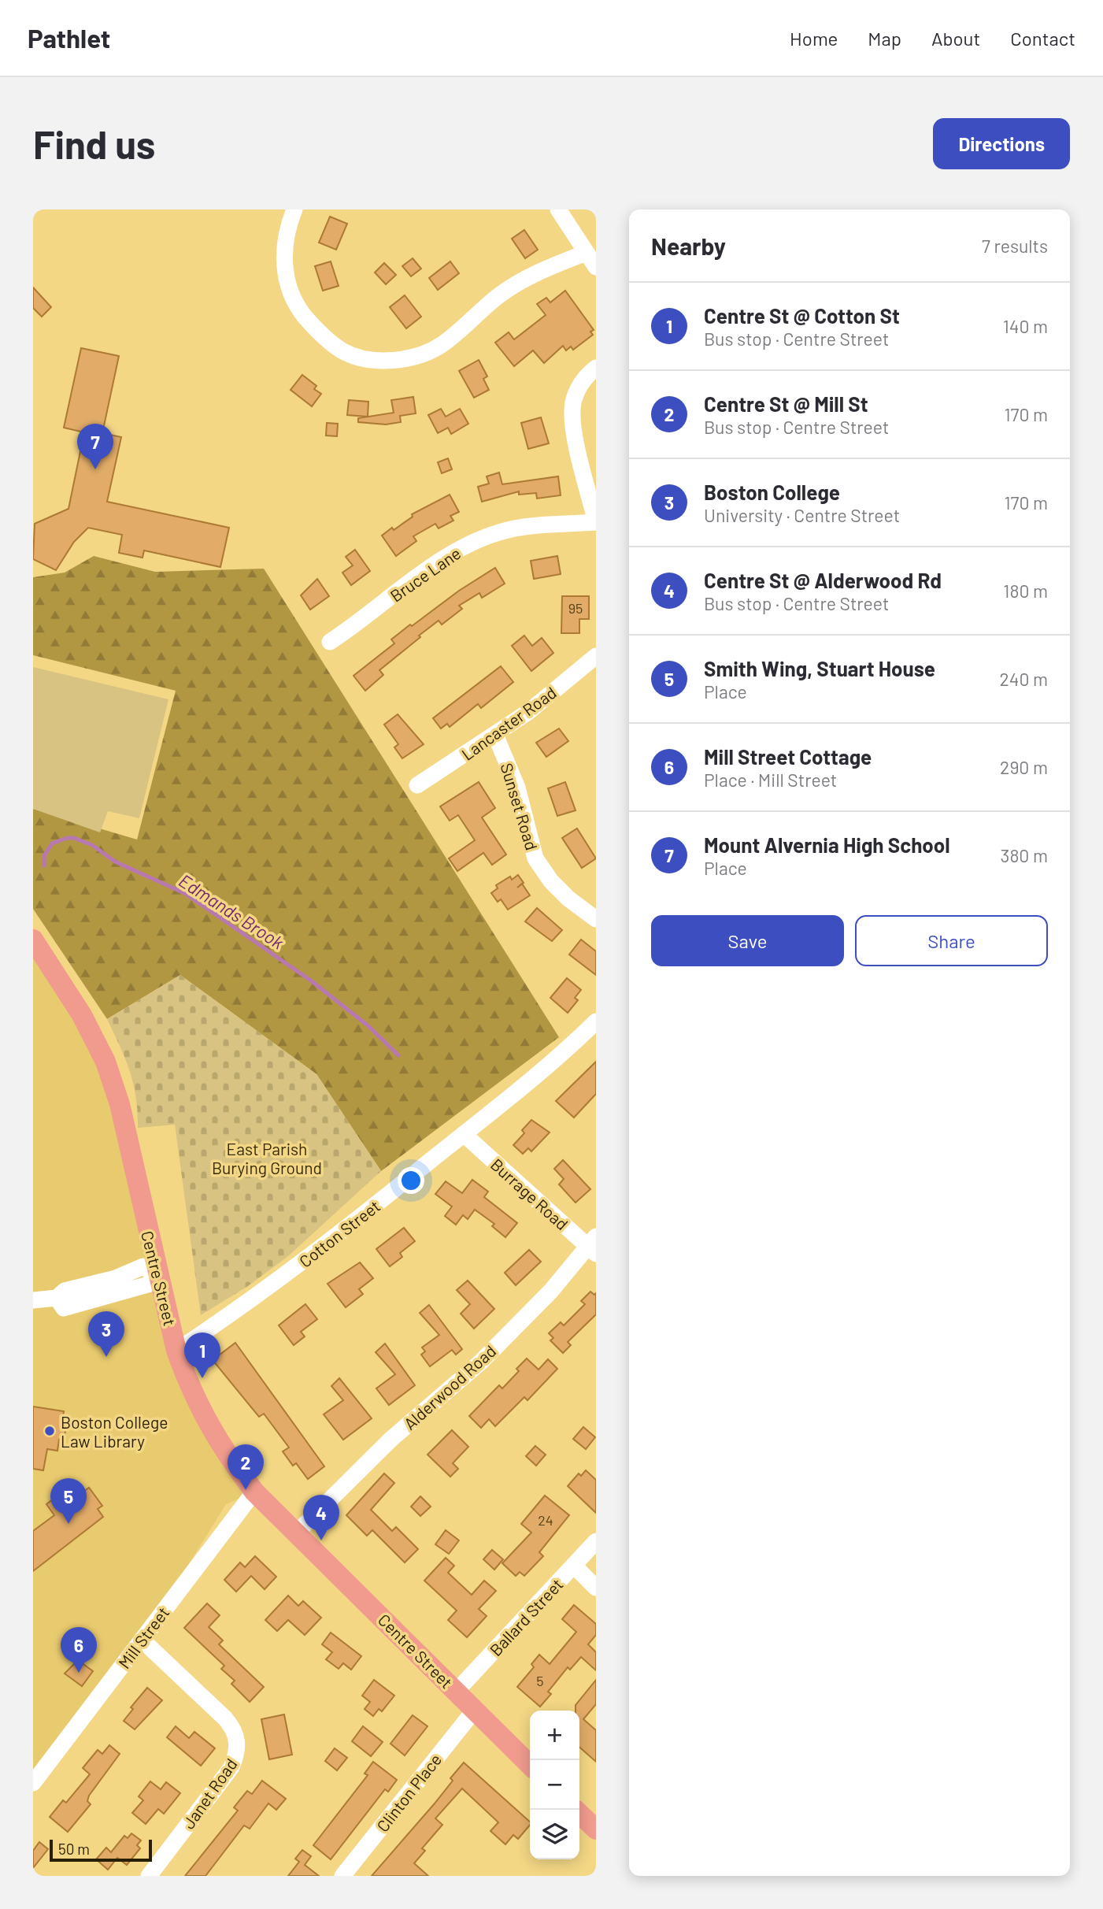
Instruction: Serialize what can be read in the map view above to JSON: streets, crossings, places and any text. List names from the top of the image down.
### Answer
{
  "streets": {
    "main road": ["Centre Street"],
    "street": [
      "Bruce Lane",
      "Lancaster Road",
      "Sunset Road",
      "Burrage Road",
      "Cotton Street",
      "Alderwood Road",
      "Ballard Street",
      "Mill Street",
      "Clinton Place",
      "Janet Road"
    ]
  },
  "crossings": [
    ["Lancaster Road", "Sunset Road"],
    ["Burrage Road", "Cotton Street"],
    ["Burrage Road", "Alderwood Road"],
    ["Cotton Street", "Centre Street"],
    ["Centre Street", "Alderwood Road"],
    ["Centre Street", "Ballard Street"],
    ["Centre Street", "Mill Street"],
    ["Centre Street", "Clinton Place"],
    ["Mill Street", "Janet Road"]
  ],
  "water": ["Edmands Brook"],
  "parks": ["East Parish Burying Ground"],
  "places": ["Boston College Law Library"],
  "house_numbers": ["95", "24", "5"],
  "scale_bar": "50 m",
  "page": {
    "header": "Pathlet",
    "nav": [
      "Home",
      "Map",
      "About",
      "Contact"
    ],
    "buttons": [
      "Directions",
      ["Save", "Share"]
    ],
    "title": "Find us",
    "heading": ["Nearby", "7 results"],
    "list": [
      {
        "mark": "1",
        "name": "Centre St @ Cotton St",
        "note": "Bus stop · Centre Street",
        "value": "140 m"
      },
      {
        "mark": "2",
        "name": "Centre St @ Mill St",
        "note": "Bus stop · Centre Street",
        "value": "170 m"
      },
      {
        "mark": "3",
        "name": "Boston College",
        "note": "University · Centre Street",
        "value": "170 m"
      },
      {
        "mark": "4",
        "name": "Centre St @ Alderwood Rd",
        "note": "Bus stop · Centre Street",
        "value": "180 m"
      },
      {
        "mark": "5",
        "name": "Smith Wing, Stuart House",
        "note": "Place",
        "value": "240 m"
      },
      {
        "mark": "6",
        "name": "Mill Street Cottage",
        "note": "Place · Mill Street",
        "value": "290 m"
      },
      {
        "mark": "7",
        "name": "Mount Alvernia High School",
        "note": "Place",
        "value": "380 m"
      }
    ],
    "pins": [
      "7",
      "3",
      "1",
      "2",
      "5",
      "4",
      "6"
    ],
    "map_buttons": ["+", "−"],
    "scale": "50 m"
  }
}
